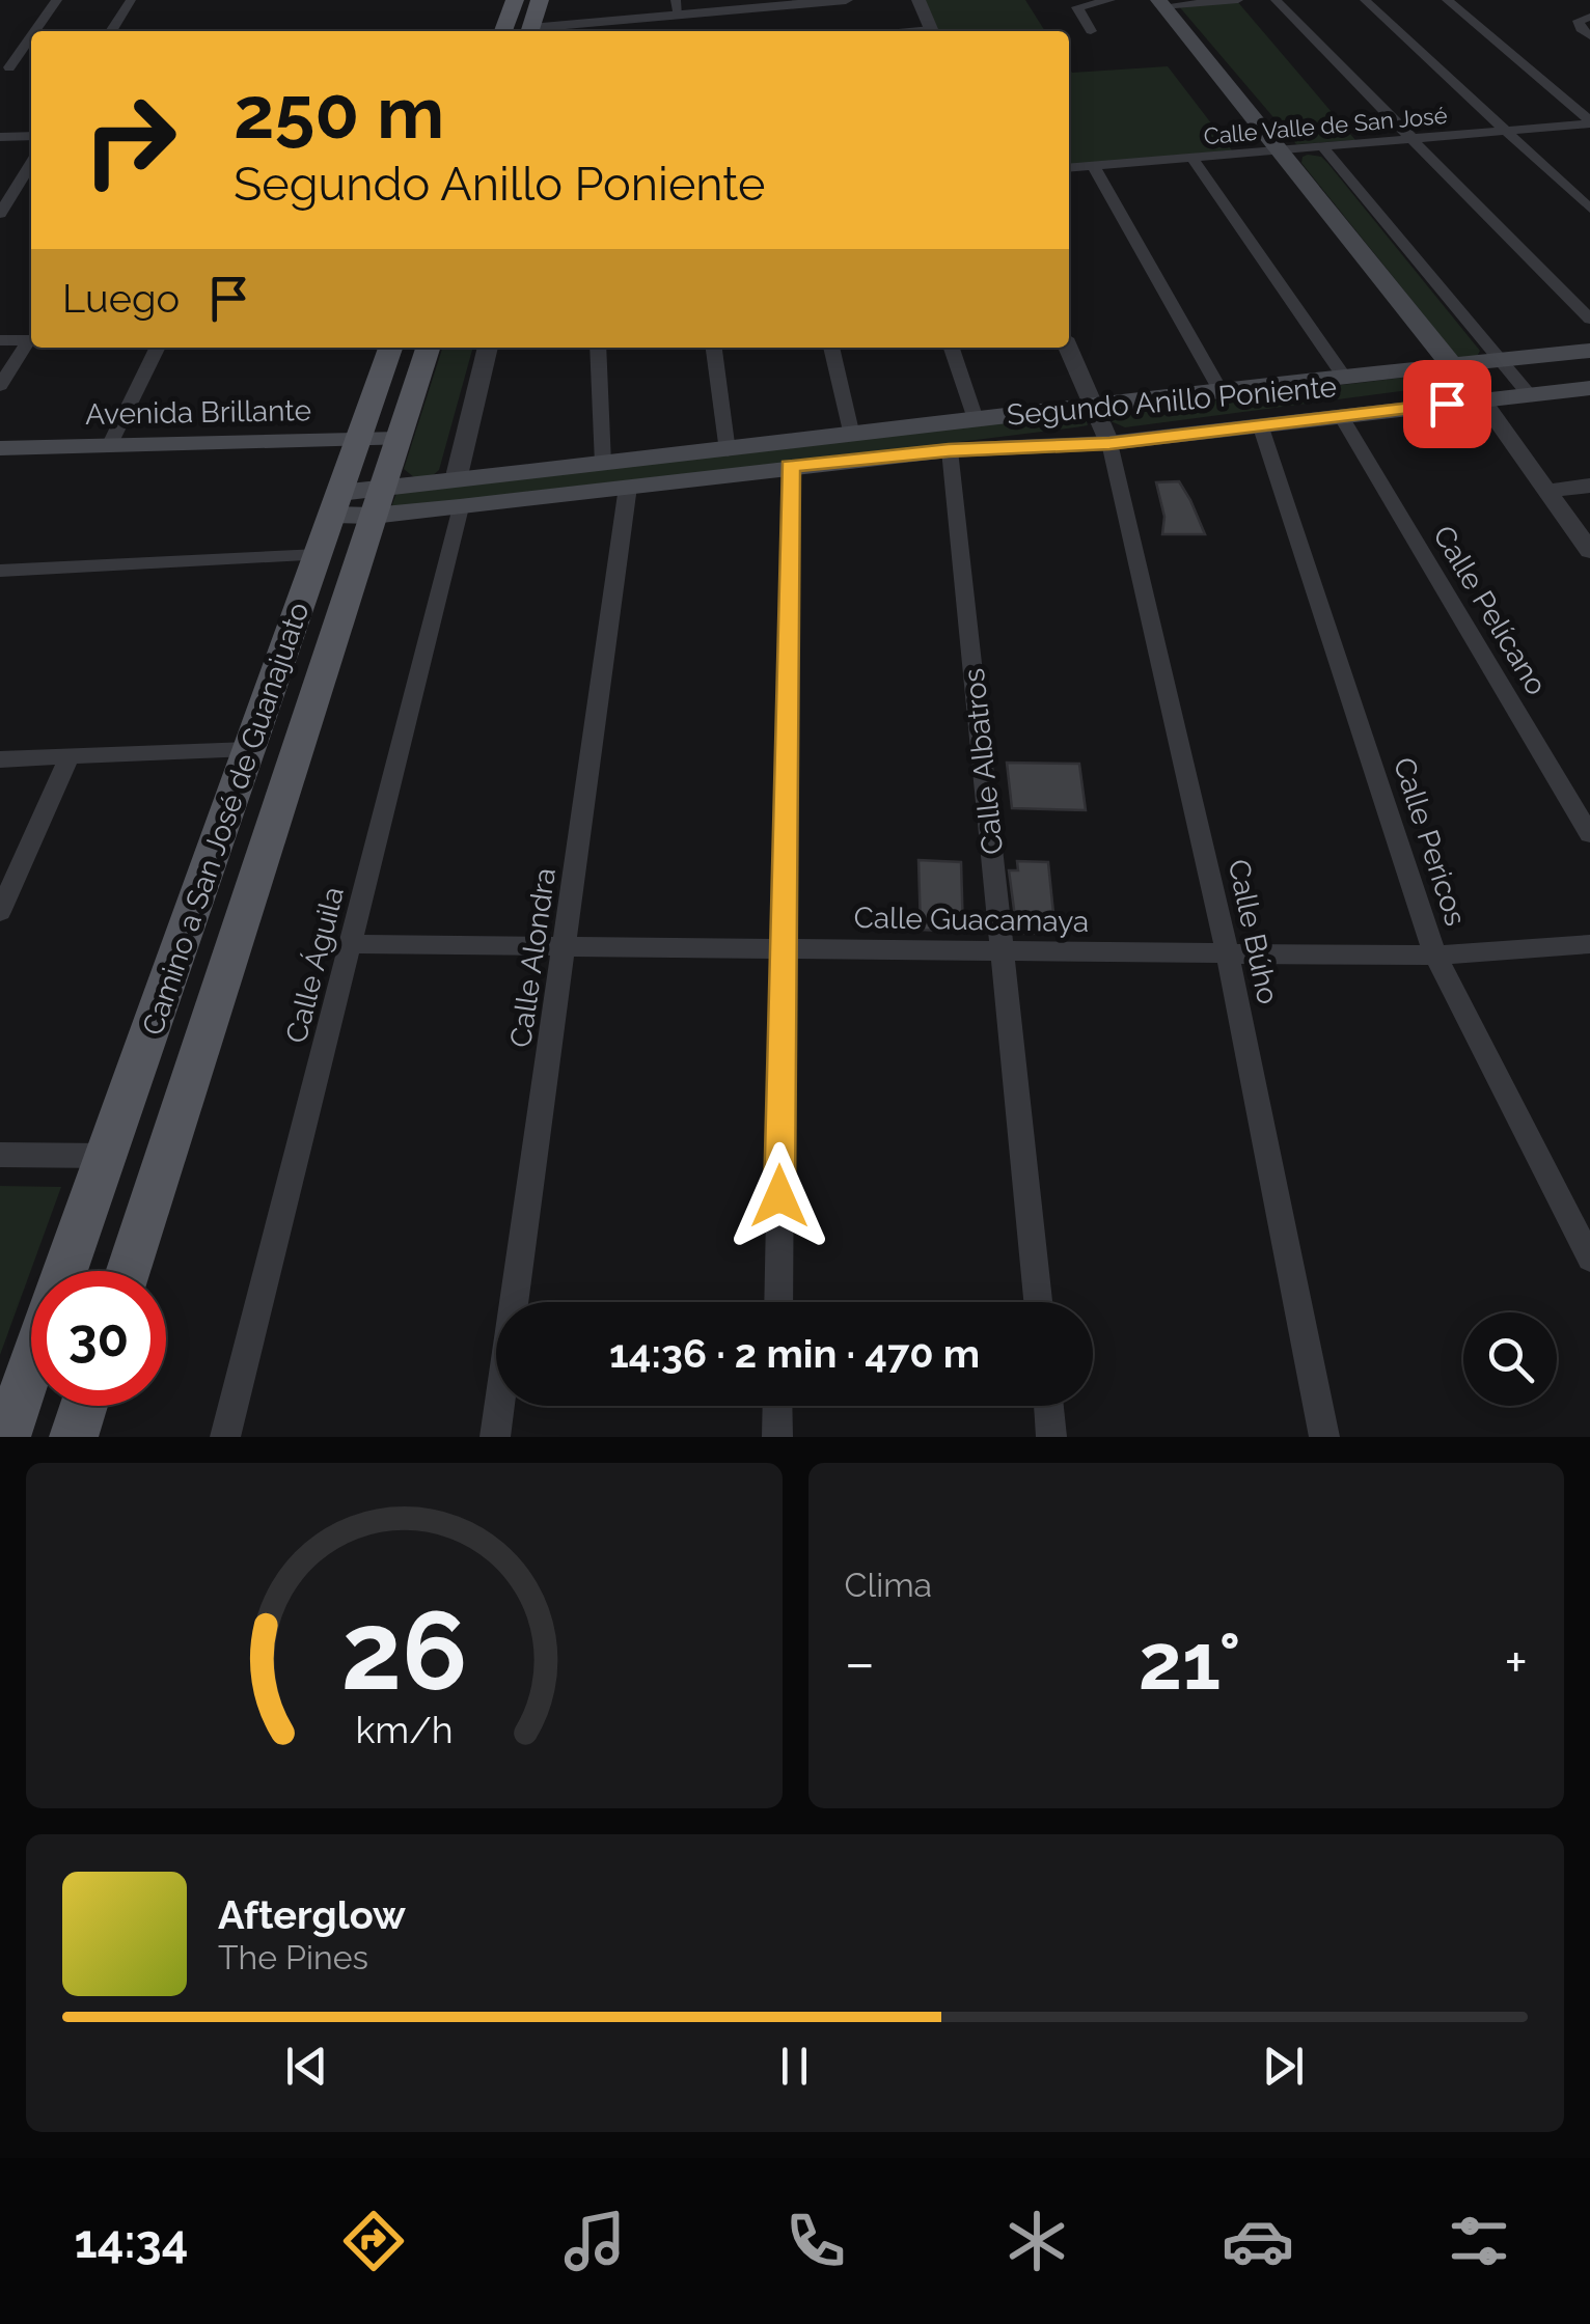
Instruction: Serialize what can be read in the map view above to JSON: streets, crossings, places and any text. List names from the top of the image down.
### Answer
{
  "streets": {
    "main road": ["Segundo Anillo Poniente", "Avenida Brillante", "Camino a San José de Guanajuato"],
    "street": [
      "Calle Valle de San José",
      "Calle Pelícano",
      "Calle Albatros",
      "Calle Pericos",
      "Calle Guacamaya",
      "Calle Búho",
      "Calle Alondra",
      "Calle Águila"
    ]
  },
  "crossings": [
    ["Segundo Anillo Poniente", "Calle Pelícano"],
    ["Segundo Anillo Poniente", "Calle Albatros"],
    ["Segundo Anillo Poniente", "Camino a San José de Guanajuato"],
    ["Segundo Anillo Poniente", "Calle Pericos"],
    ["Segundo Anillo Poniente", "Calle Búho"],
    ["Segundo Anillo Poniente", "Calle Alondra"],
    ["Segundo Anillo Poniente", "Calle Águila"],
    ["Avenida Brillante", "Camino a San José de Guanajuato"],
    ["Calle Albatros", "Calle Guacamaya"],
    ["Calle Pericos", "Calle Guacamaya"],
    ["Calle Guacamaya", "Calle Búho"],
    ["Calle Guacamaya", "Calle Alondra"],
    ["Calle Guacamaya", "Calle Águila"]
  ],
  "page": {
    "turn": ["250 m", "Segundo Anillo Poniente"],
    "then": "Luego",
    "limit": "30",
    "trip": "14:36 · 2 min · 470 m",
    "tile": "Clima",
    "heat": ["−", "21°", "+"],
    "song": ["Afterglow", "The Pines"],
    "tabs": "14:34",
    "gauge": ["26", "km/h"]
  }
}
